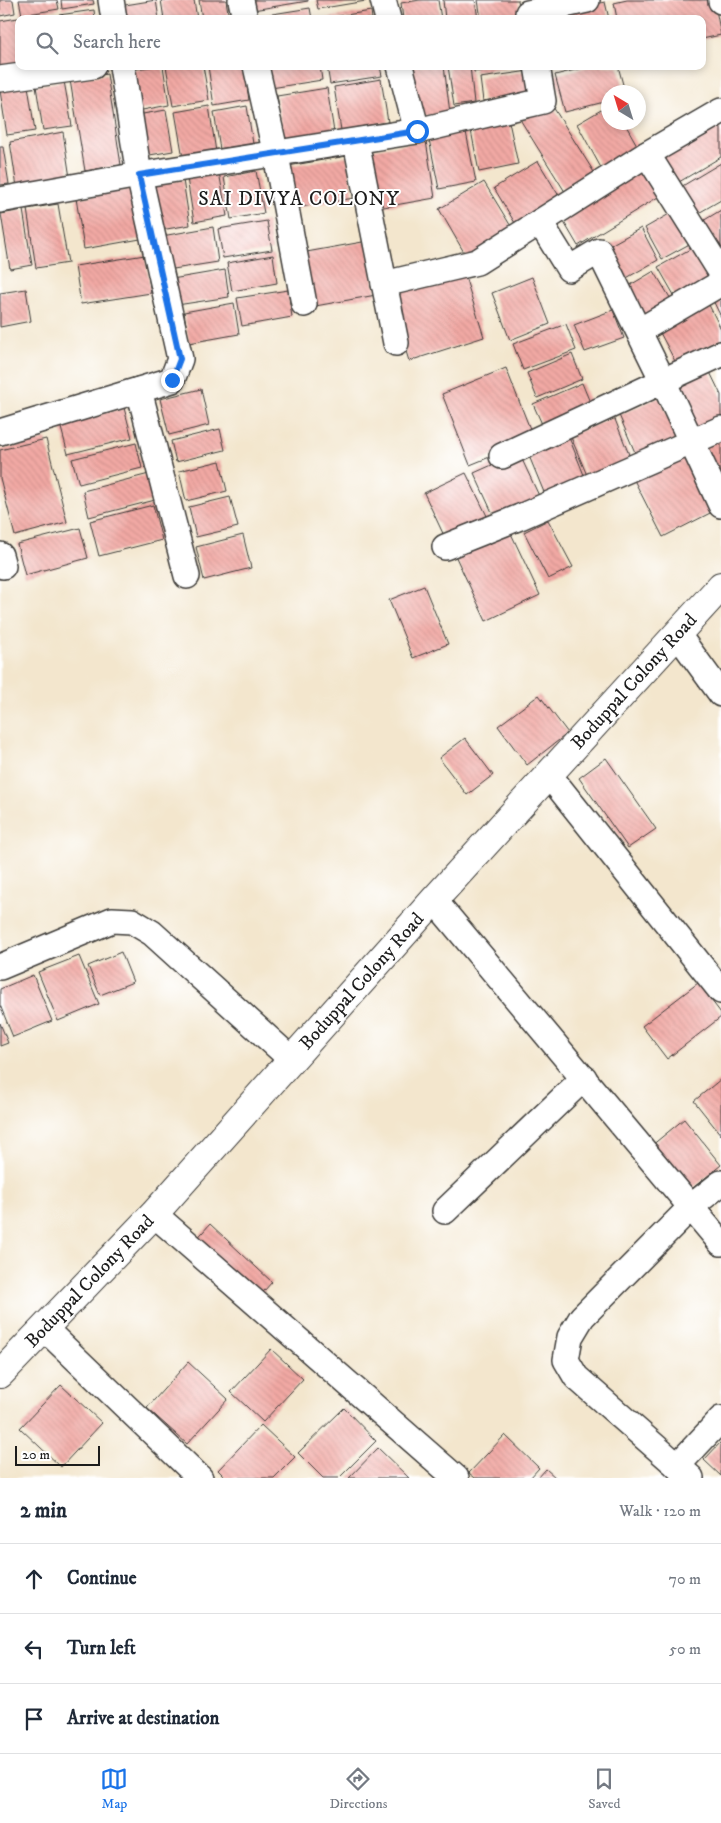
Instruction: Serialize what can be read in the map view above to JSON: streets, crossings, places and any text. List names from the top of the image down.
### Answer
{
  "streets": {
    "street": ["Boduppal Colony Road"]
  },
  "districts": ["SAI DIVYA COLONY"],
  "scale_bar": "20 m",
  "north": "top left",
  "page": {
    "search": "Search here",
    "scale": "20 m",
    "heading": ["2 min", "Walk · 120 m"],
    "list": [
      ["Continue", "70 m"],
      ["Turn left", "50 m"],
      "Arrive at destination"
    ],
    "nav": ["Map", "Directions", "Saved"]
  }
}
